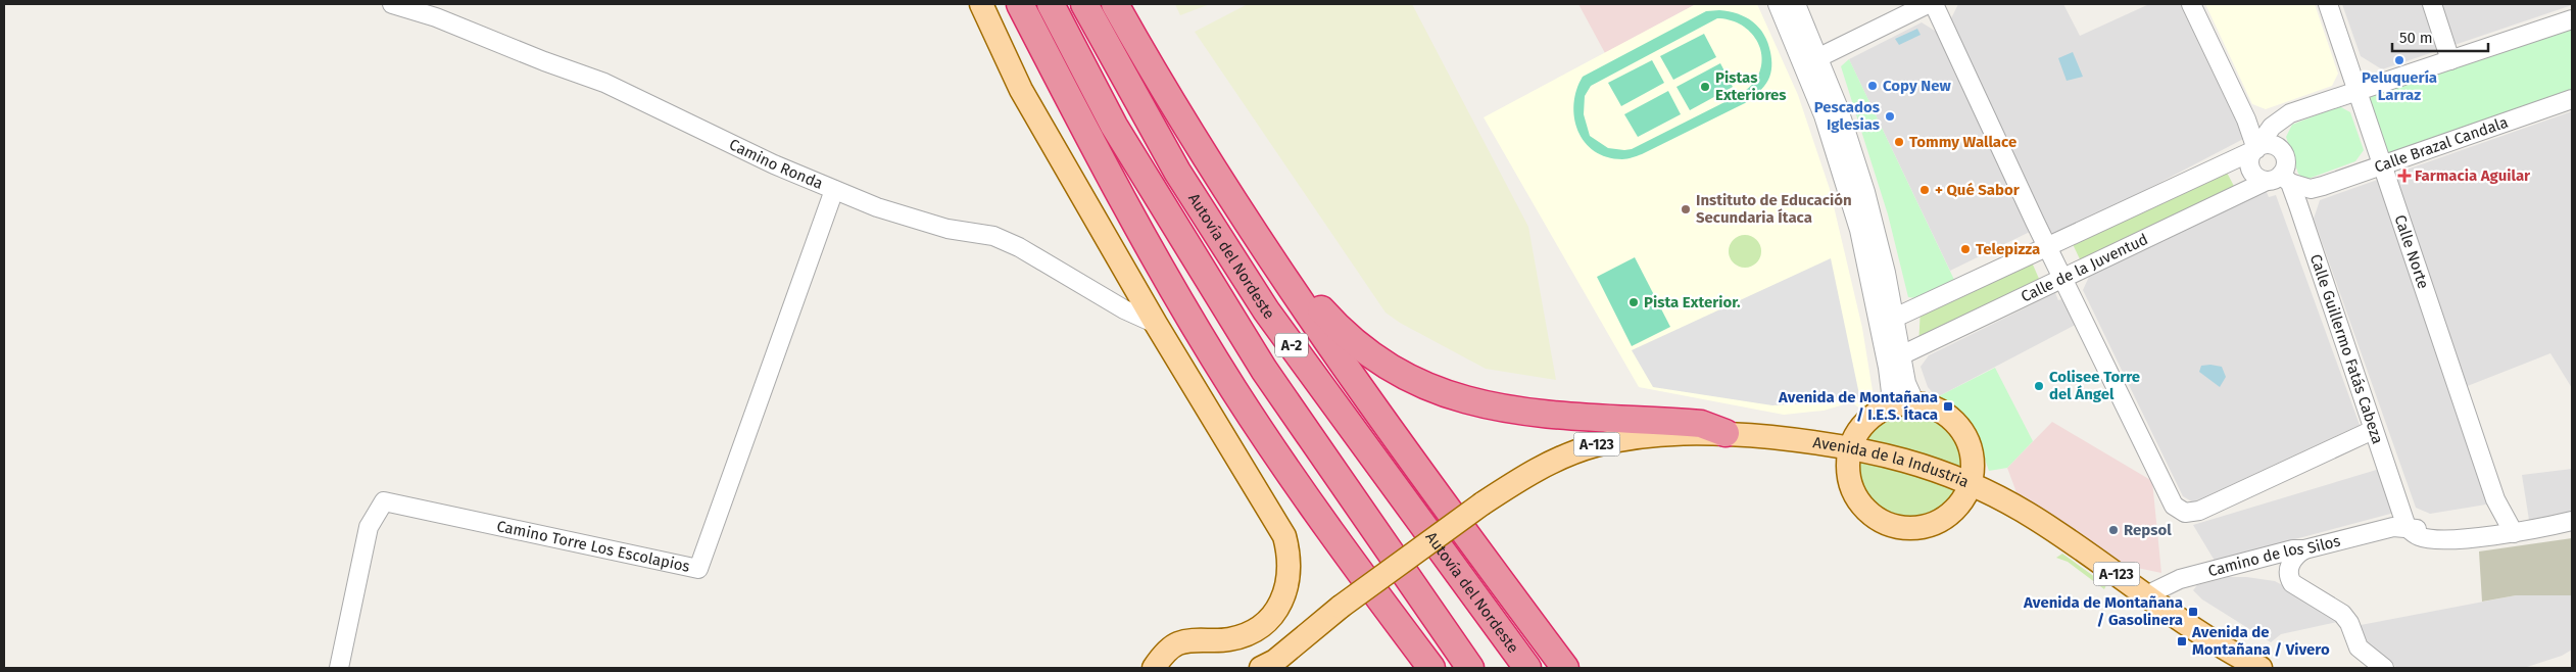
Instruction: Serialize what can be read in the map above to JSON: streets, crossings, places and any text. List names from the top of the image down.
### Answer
{
  "streets": {
    "highway": ["Autovía del Nordeste", "A-2"],
    "main road": ["A-123", "Avenida de la Industria"],
    "street": [
      "Calle Brazal Candala",
      "Camino Ronda",
      "Calle Norte",
      "Calle de la Juventud",
      "Calle Guillermo Fatás Cabeza",
      "Camino Torre Los Escolapios",
      "Camino de los Silos"
    ]
  },
  "crossings": [
    ["Calle Brazal Candala", "Calle Norte"],
    ["Camino Ronda", "Camino Torre Los Escolapios"],
    ["Calle Norte", "Camino de los Silos"],
    ["Calle de la Juventud", "Calle Guillermo Fatás Cabeza"],
    ["Calle Guillermo Fatás Cabeza", "Camino de los Silos"],
    ["Avenida de la Industria", "Camino de los Silos"]
  ],
  "places": {
    "other": [
      "Peluquería Larraz",
      "Copy New",
      "Pistas Exteriores",
      "Pescados Iglesias",
      "Tommy Wallace",
      "+ Qué Sabor",
      "Instituto de Educación Secundaria Ítaca",
      "Telepizza",
      "Pista Exterior.",
      "Colisee Torre del Ángel",
      "Repsol"
    ],
    "health": ["Farmacia Aguilar"],
    "transit": ["Avenida de Montañana / I.E.S. Ítaca", "Avenida de Montañana / Gasolinera", "Avenida de Montañana / Vivero"]
  },
  "scale_bar": "50 m"
}
